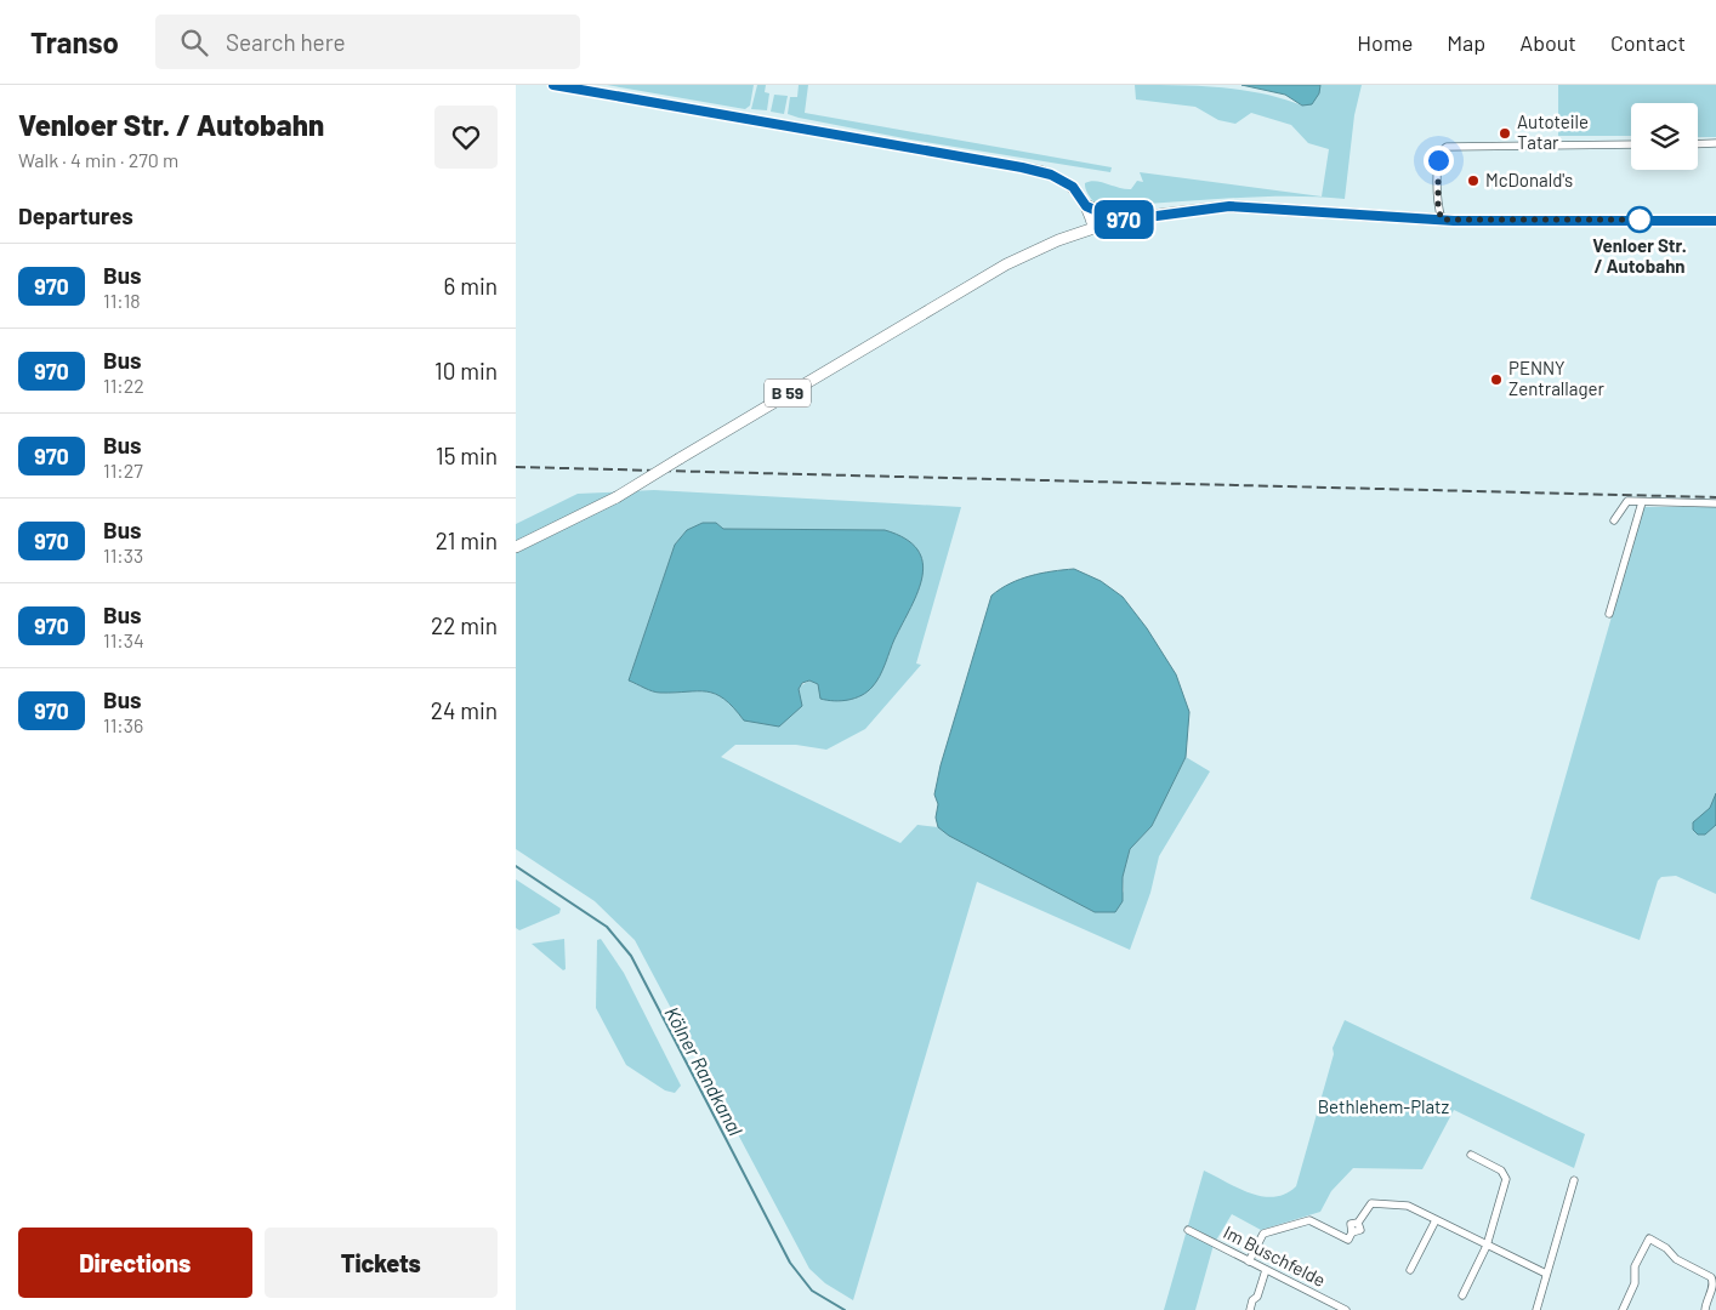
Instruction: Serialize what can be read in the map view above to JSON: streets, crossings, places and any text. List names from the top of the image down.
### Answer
{
  "streets": {
    "main road": ["B 59"],
    "street": ["Im Buschfelde"]
  },
  "water": ["Kölner Randkanal"],
  "parks": ["Bethlehem-Platz"],
  "places": [
    "Autoteile Tatar",
    "McDonald's",
    "Venloer Str. / Autobahn",
    "PENNY Zentrallager"
  ],
  "lines": ["bus line 970"],
  "page": {
    "header": "Transo",
    "search": "Search here",
    "nav": [
      "Home",
      "Map",
      "About",
      "Contact"
    ],
    "heading": [
      ["Venloer Str. / Autobahn", "Walk · 4 min · 270 m"],
      "Departures"
    ],
    "on_map": "970",
    "list": [
      {
        "mark": "970",
        "name": "Bus",
        "note": "11:18",
        "value": "6 min"
      },
      {
        "mark": "970",
        "name": "Bus",
        "note": "11:22",
        "value": "10 min"
      },
      {
        "mark": "970",
        "name": "Bus",
        "note": "11:27",
        "value": "15 min"
      },
      {
        "mark": "970",
        "name": "Bus",
        "note": "11:33",
        "value": "21 min"
      },
      {
        "mark": "970",
        "name": "Bus",
        "note": "11:34",
        "value": "22 min"
      },
      {
        "mark": "970",
        "name": "Bus",
        "note": "11:36",
        "value": "24 min"
      }
    ],
    "buttons": ["Directions", "Tickets"]
  }
}
